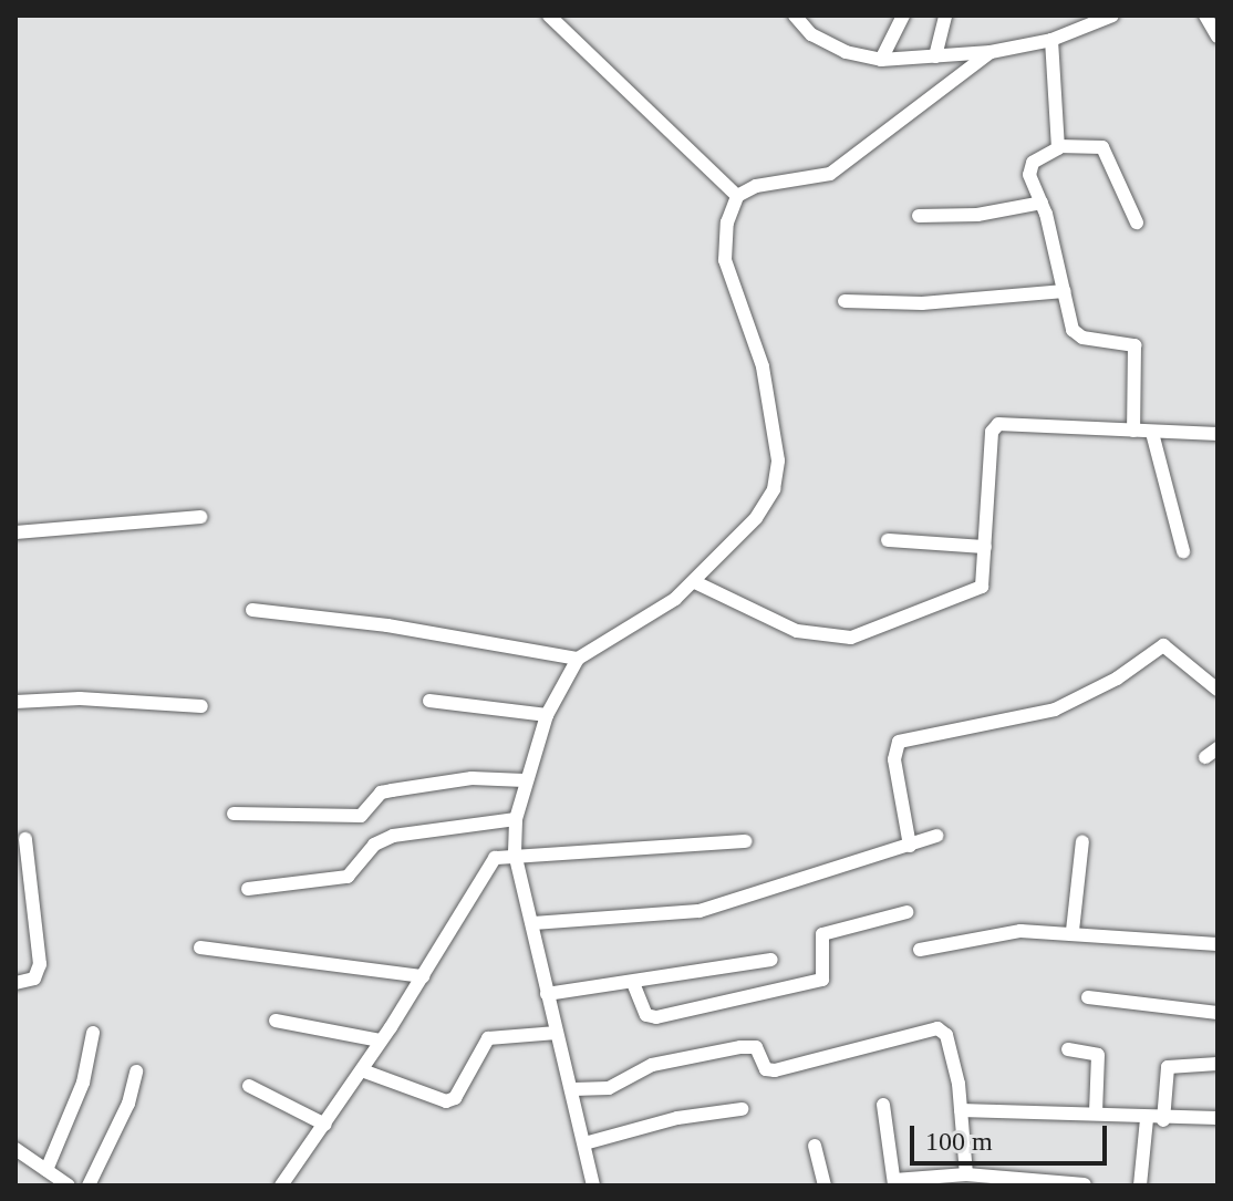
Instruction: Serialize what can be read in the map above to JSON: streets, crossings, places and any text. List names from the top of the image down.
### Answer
{
  "scale_bar": "100 m"
}
